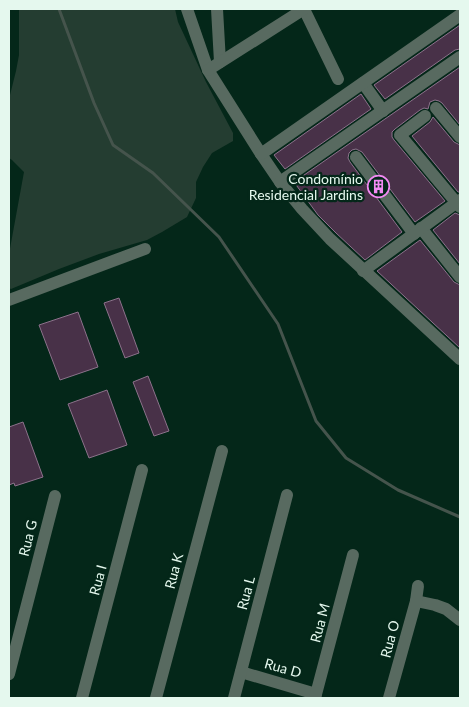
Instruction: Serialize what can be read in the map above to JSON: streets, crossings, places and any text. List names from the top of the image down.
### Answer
{
  "streets": {
    "street": [
      "Rua G",
      "Rua K",
      "Rua I",
      "Rua L",
      "Rua M",
      "Rua O",
      "Rua D"
    ]
  },
  "crossings": [
    ["Rua L", "Rua D"],
    ["Rua M", "Rua D"]
  ],
  "places": {
    "building": ["Condomínio Residencial Jardins"]
  }
}
